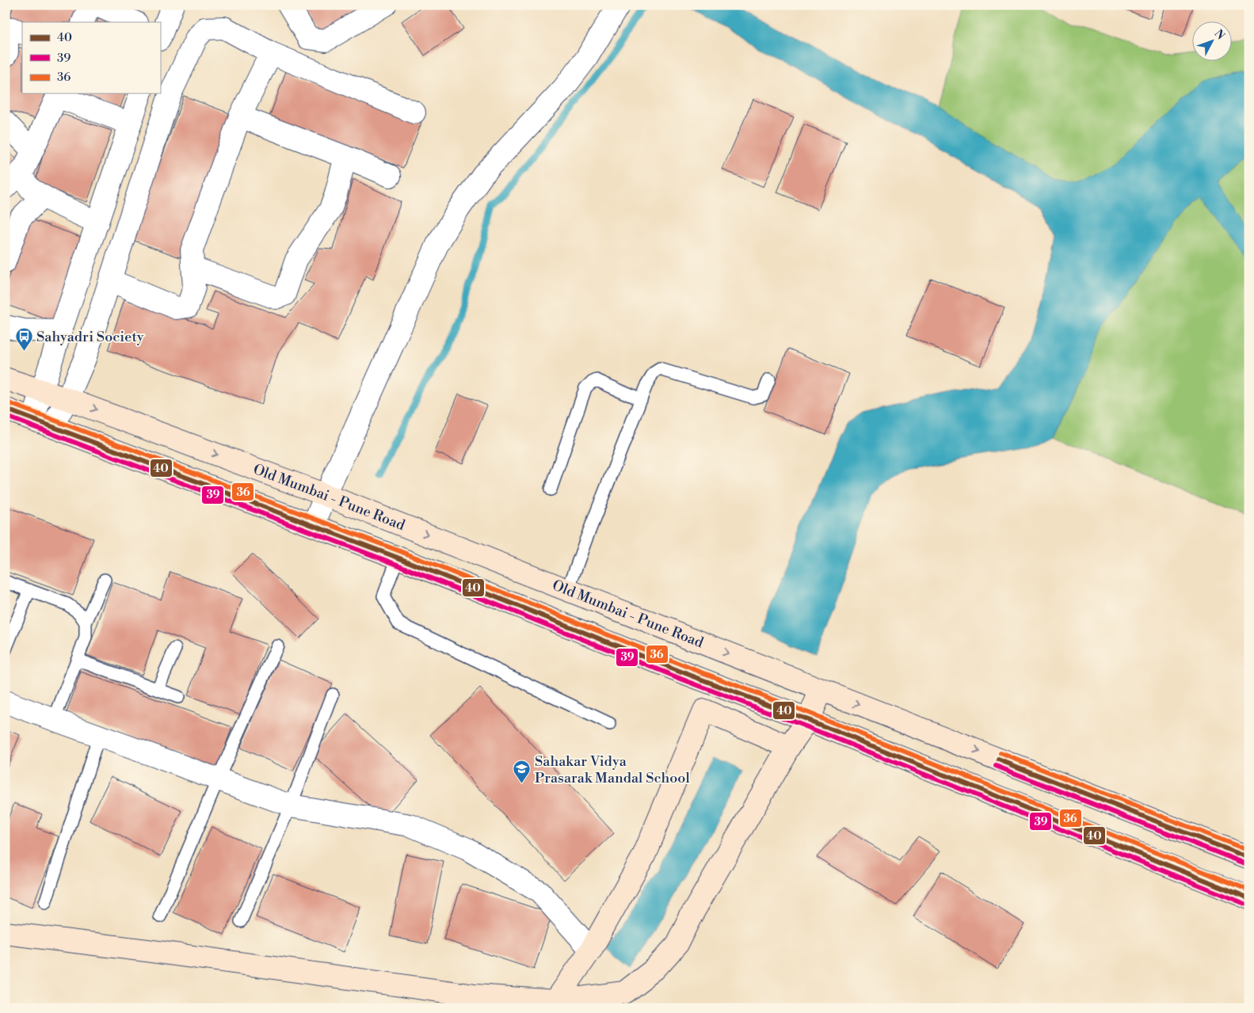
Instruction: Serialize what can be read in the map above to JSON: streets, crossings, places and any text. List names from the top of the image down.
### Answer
{
  "streets": {
    "main road": ["Old Mumbai - Pune Road"]
  },
  "places": {
    "bus stop": ["Sahyadri Society"],
    "school or university": ["Sahakar Vidya Prasarak Mandal School"]
  },
  "lines": ["transit line 36", "transit line 40", "transit line 39"],
  "legend": ["40", "39", "36"],
  "north": "top right"
}
